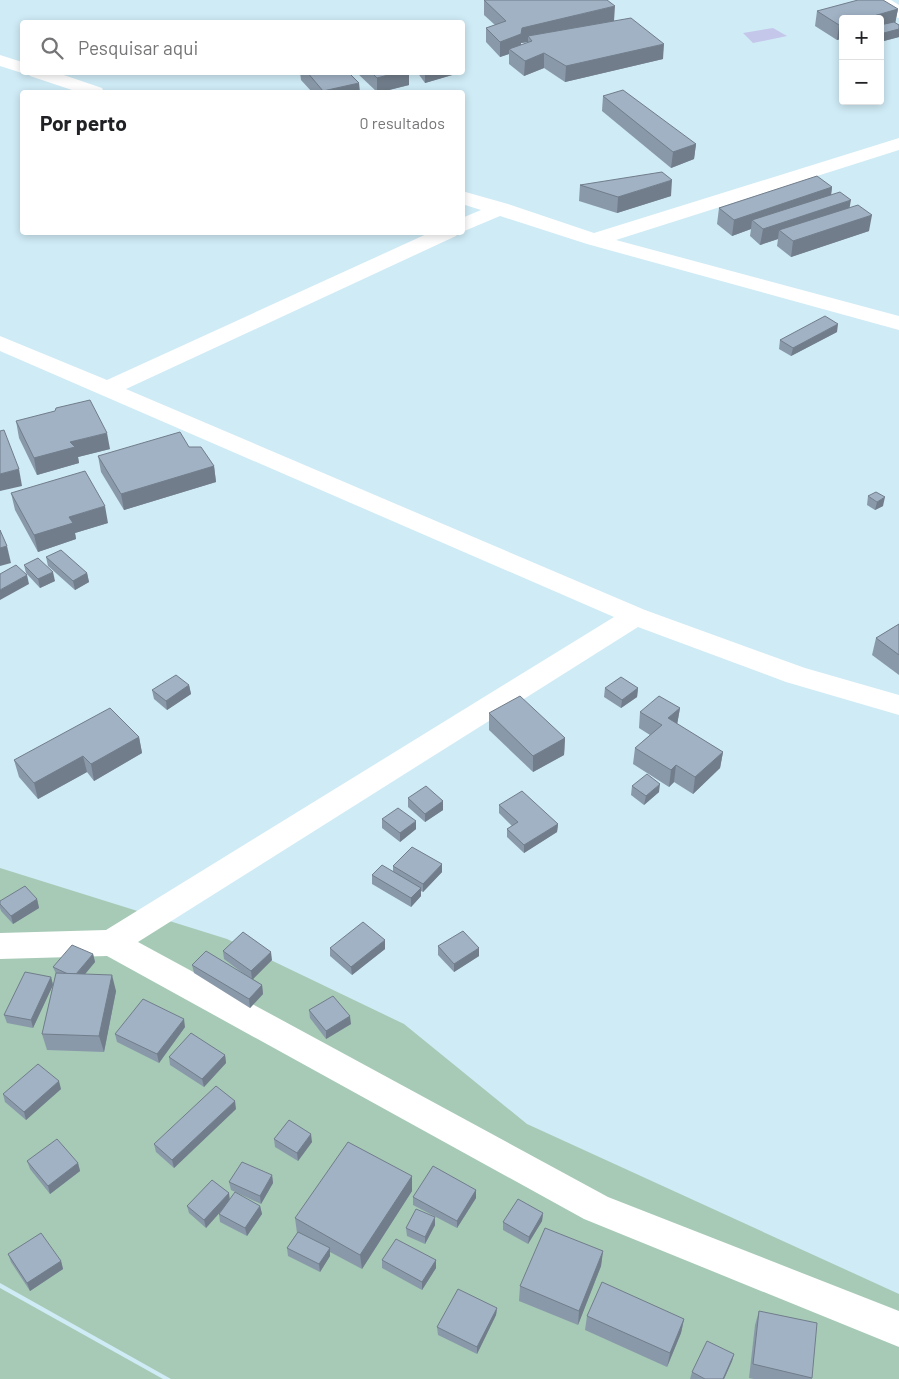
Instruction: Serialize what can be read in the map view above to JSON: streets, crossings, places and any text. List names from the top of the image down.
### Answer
{
  "page": {
    "map_buttons": ["+", "−"],
    "search": "Pesquisar aqui",
    "heading": ["Por perto", "0 resultados"]
  }
}
